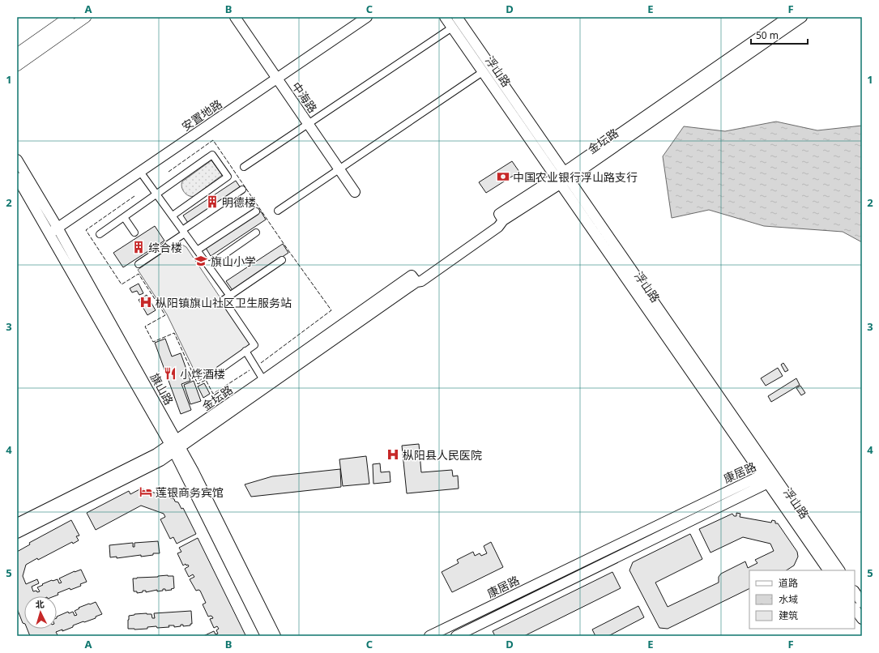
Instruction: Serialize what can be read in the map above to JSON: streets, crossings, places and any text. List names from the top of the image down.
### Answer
{
  "streets": {
    "main road": [
      "浮山路",
      "中海路",
      "安置地路",
      "金坛路",
      "旗山路",
      "康居路"
    ]
  },
  "crossings": [
    ["浮山路", "金坛路"],
    ["浮山路", "康居路"],
    ["中海路", "安置地路"],
    ["安置地路", "旗山路"],
    ["金坛路", "旗山路"]
  ],
  "places": {
    "bank": ["中国农业银行浮山路支行"],
    "building": ["明德楼", "综合楼"],
    "school or university": ["旗山小学"],
    "hospital": ["枞阳镇旗山社区卫生服务站", "枞阳县人民医院"],
    "restaurant": ["小烨酒楼"],
    "hotel": ["莲银商务宾馆"]
  },
  "legend": ["道路", "水域", "建筑"],
  "scale_bar": "50 m",
  "north": "top",
  "grid": {
    "columns": [
      "A",
      "B",
      "C",
      "D",
      "E",
      "F"
    ],
    "rows": [
      "1",
      "2",
      "3",
      "4",
      "5"
    ]
  }
}
